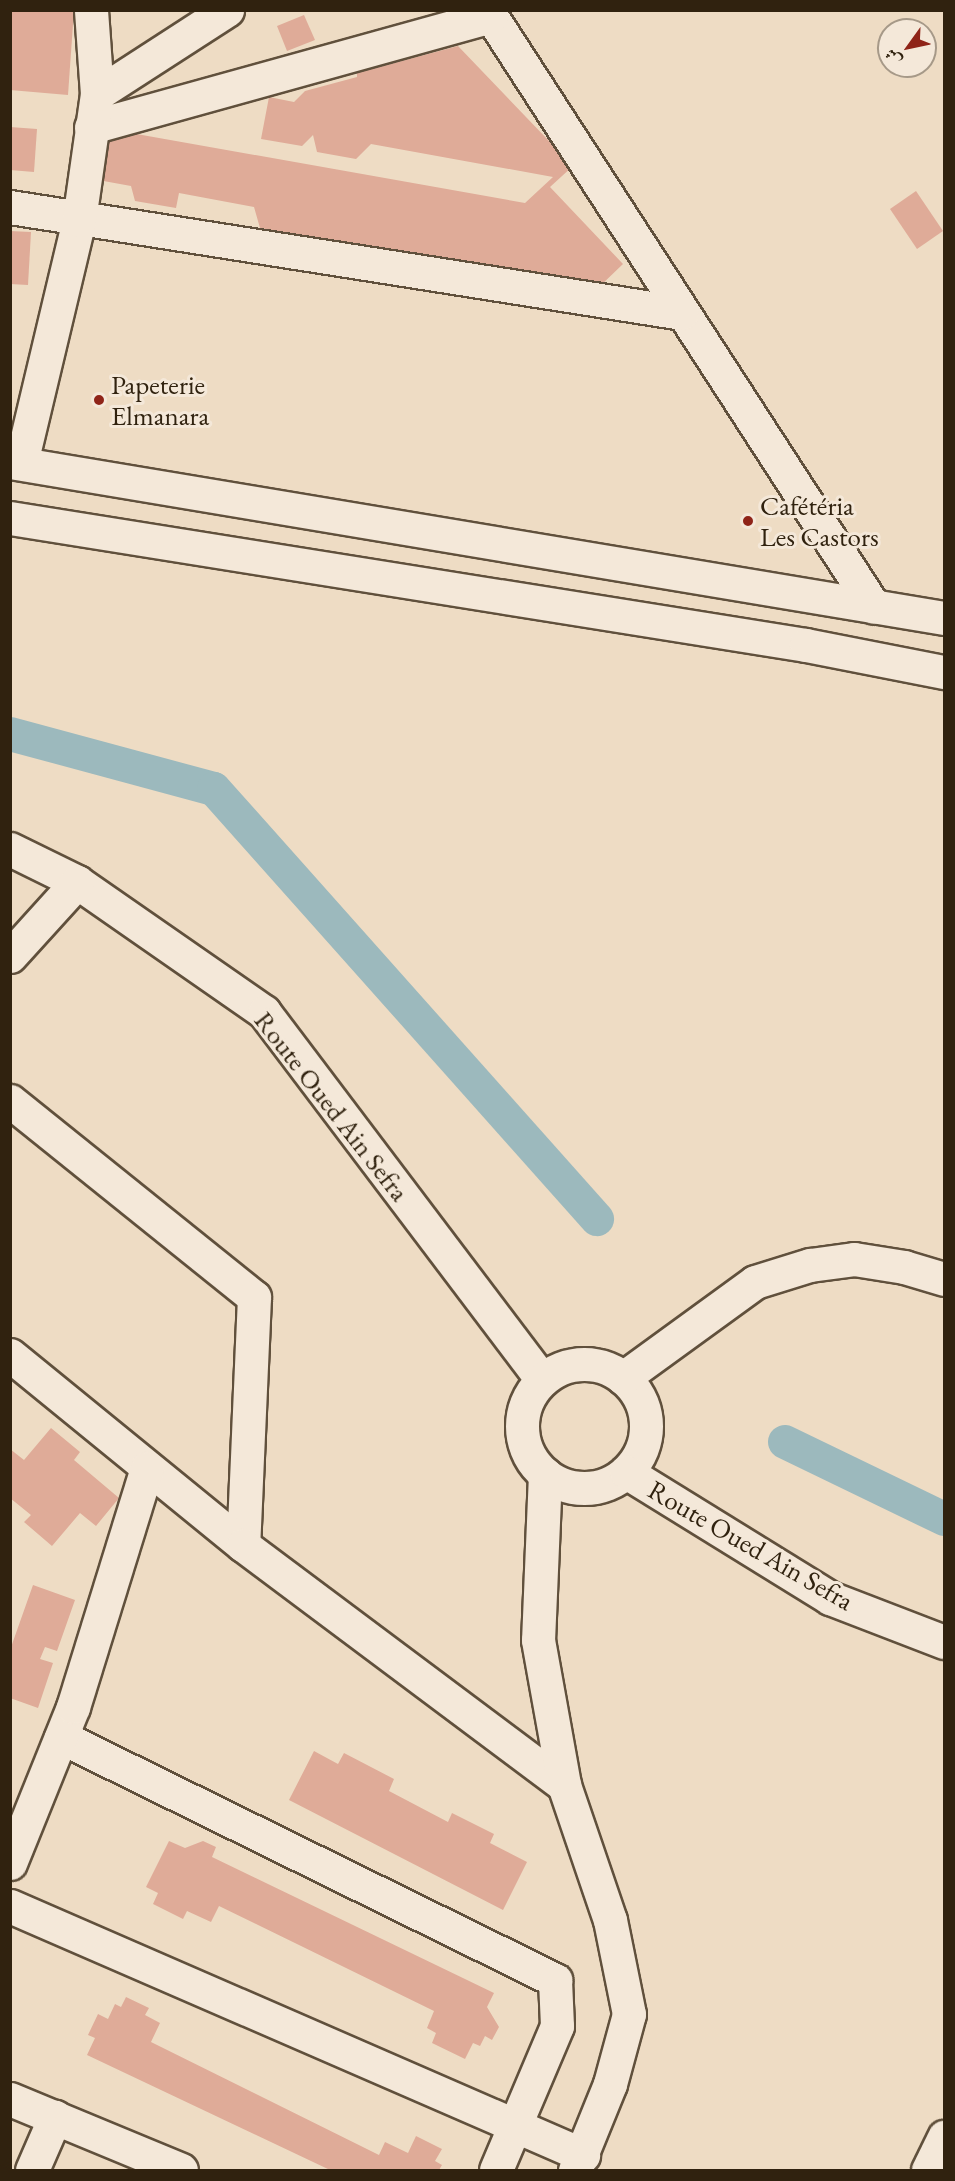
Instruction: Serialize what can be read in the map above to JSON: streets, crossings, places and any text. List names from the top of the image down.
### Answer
{
  "streets": {
    "street": ["Route Oued Ain Sefra"]
  },
  "places": ["Papeterie Elmanara", "Cafétéria Les Castors"],
  "north": "bottom left"
}
